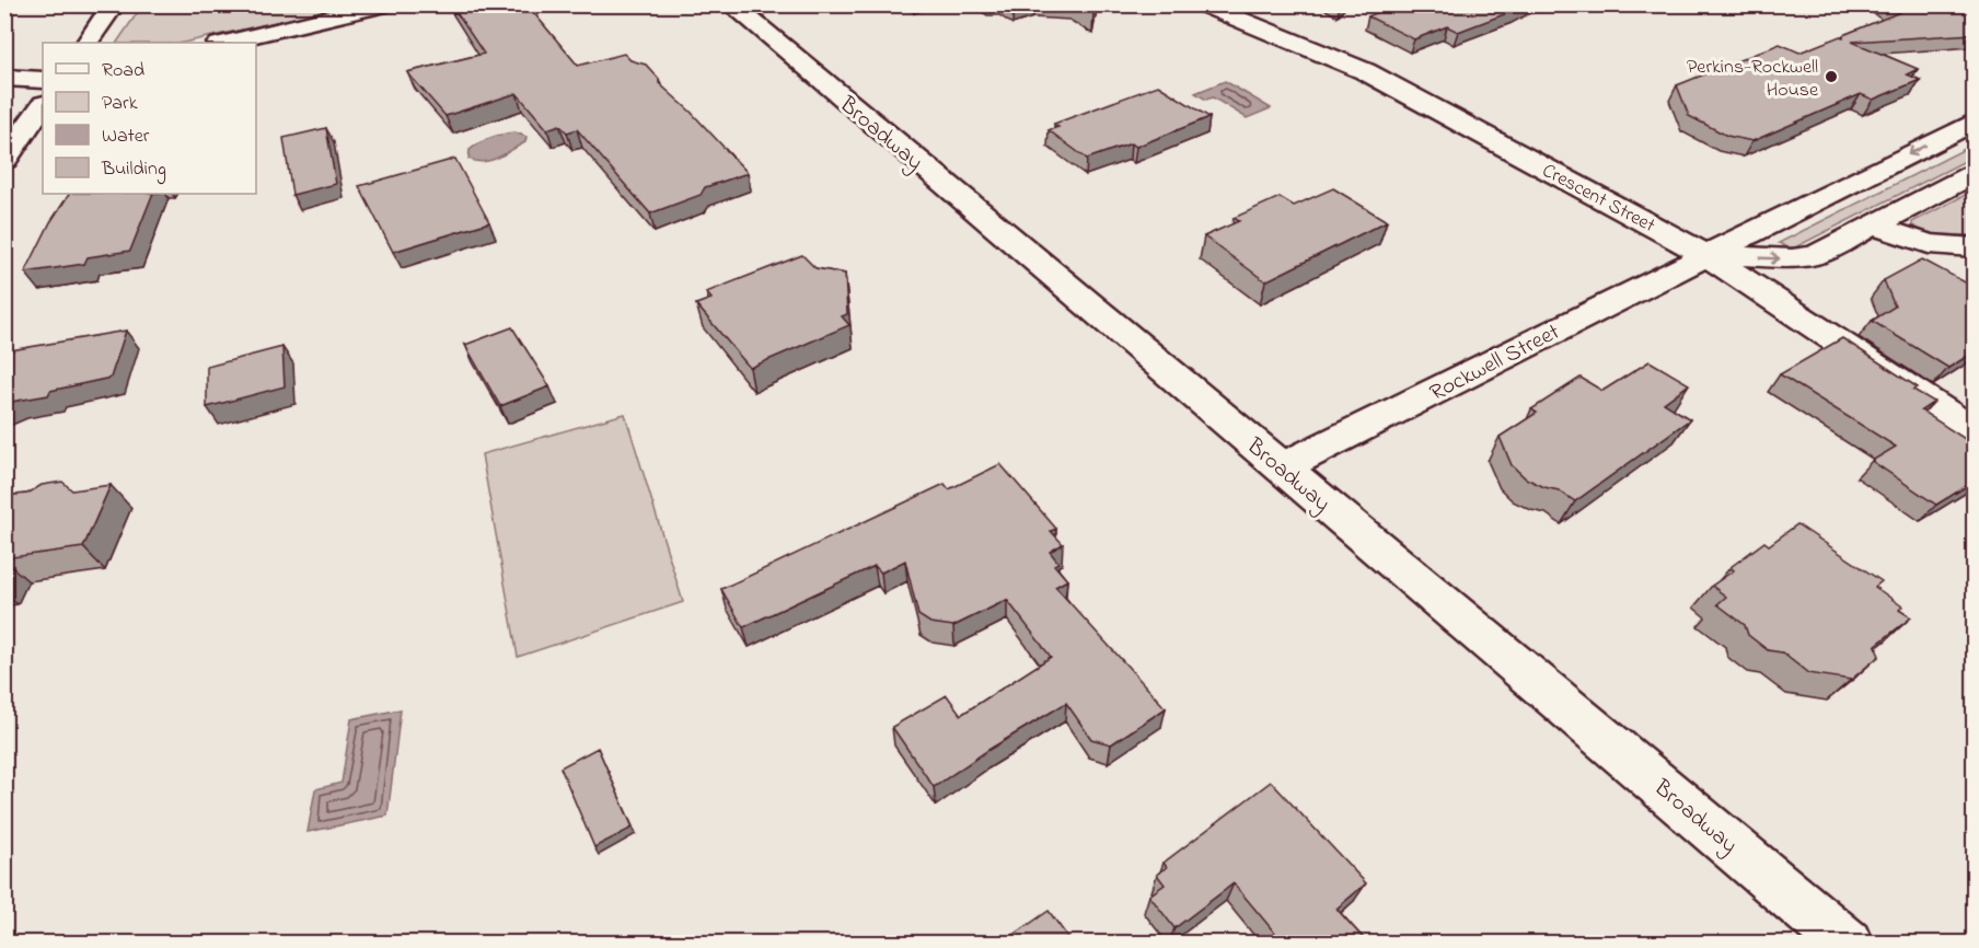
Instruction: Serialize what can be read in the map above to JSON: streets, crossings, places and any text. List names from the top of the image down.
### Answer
{
  "streets": {
    "main road": ["Broadway", "Crescent Street", "Rockwell Street"]
  },
  "crossings": [
    ["Broadway", "Rockwell Street"],
    ["Crescent Street", "Rockwell Street"]
  ],
  "places": ["Perkins-Rockwell House"],
  "legend": [
    "Road",
    "Park",
    "Water",
    "Building"
  ]
}
